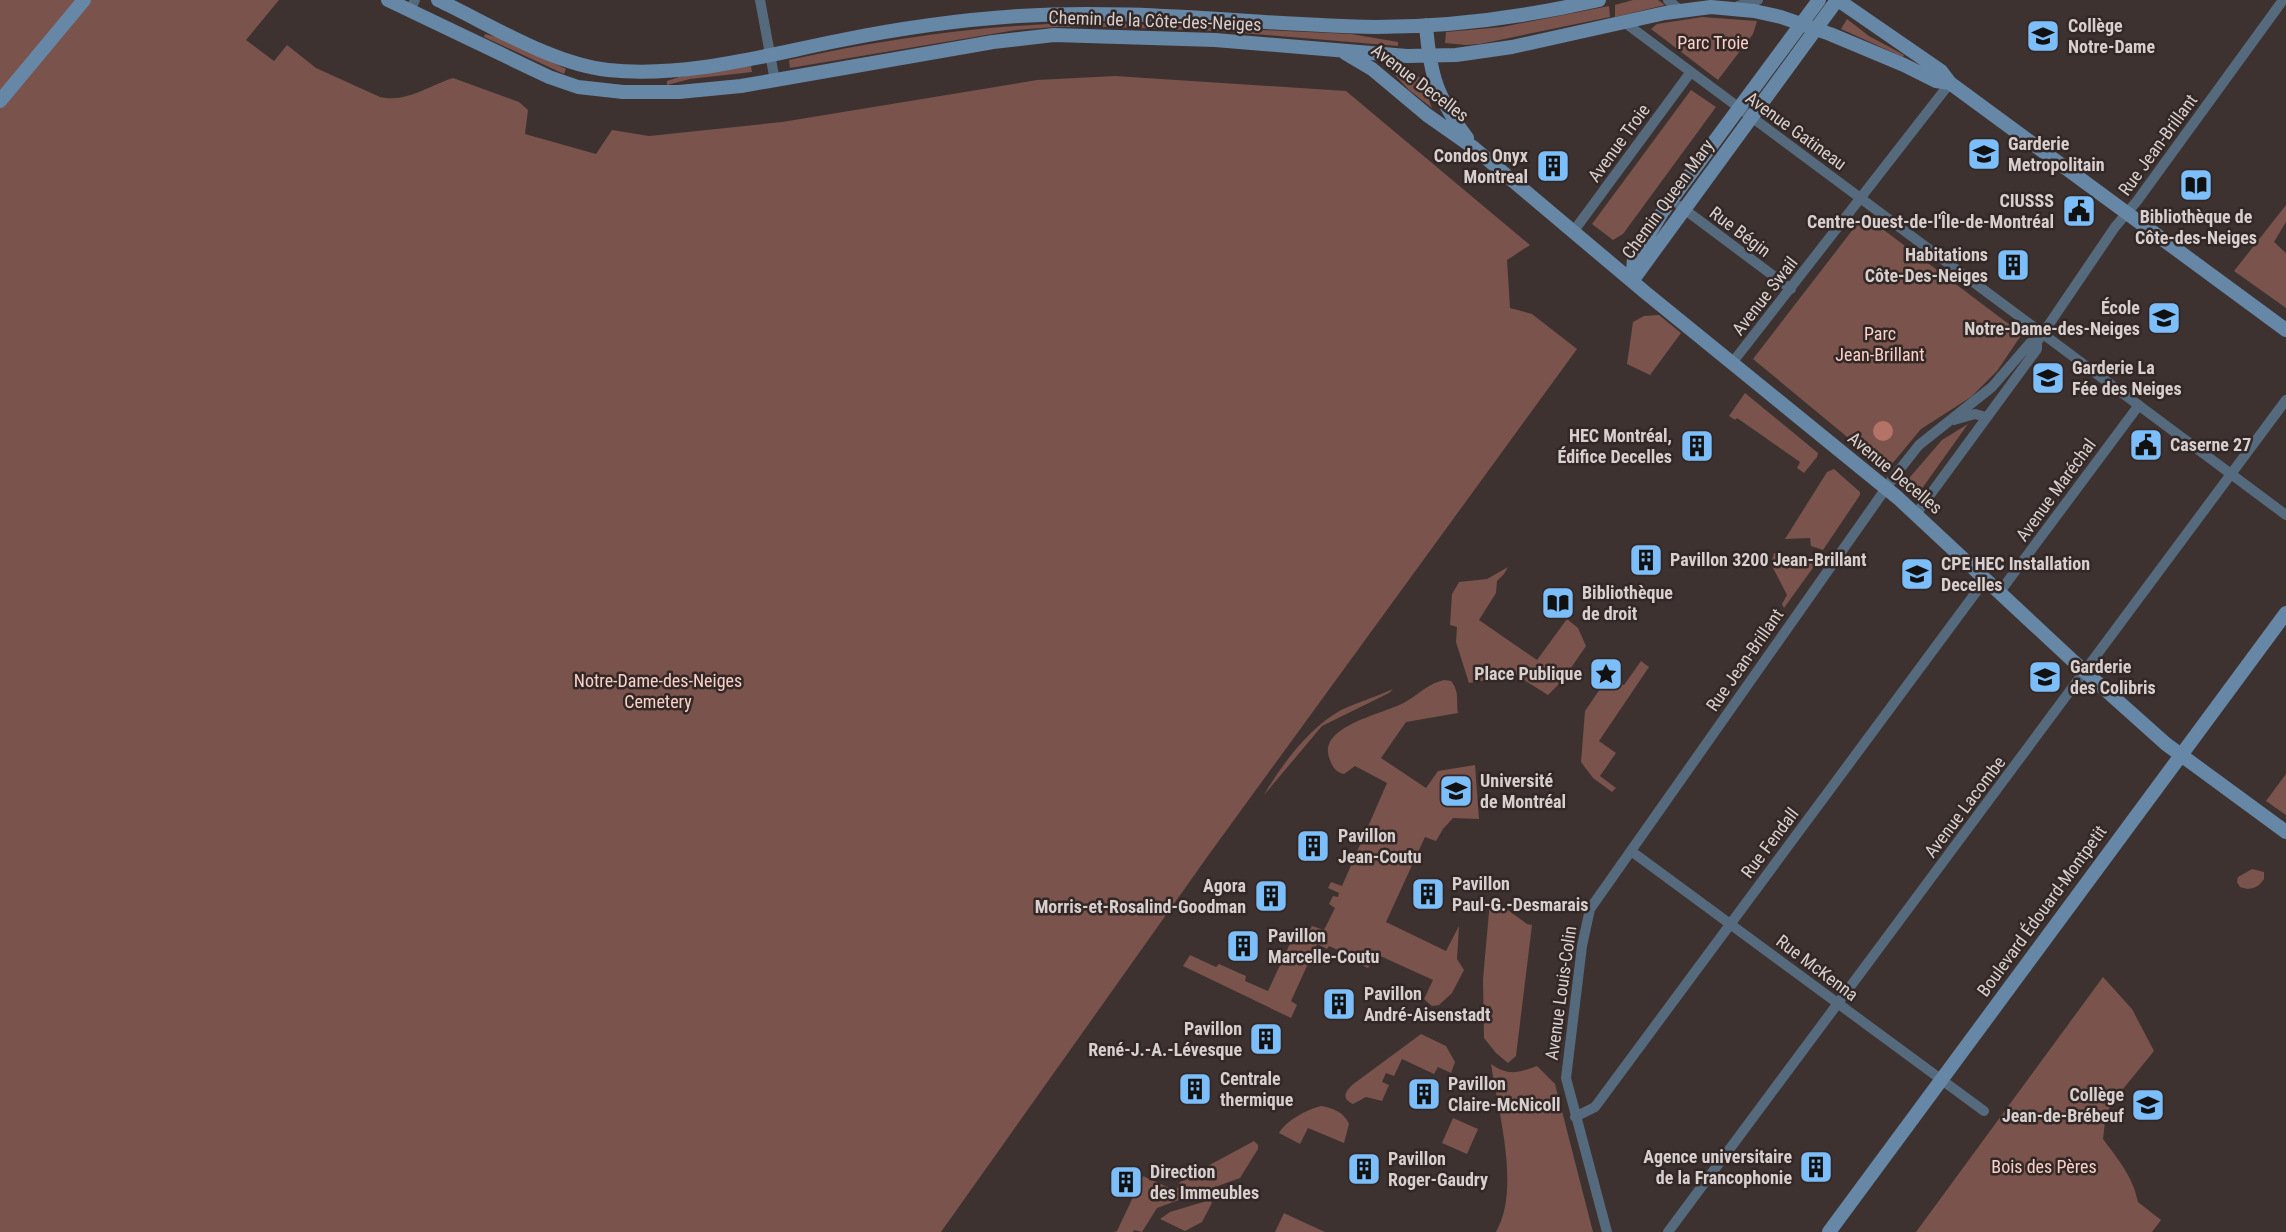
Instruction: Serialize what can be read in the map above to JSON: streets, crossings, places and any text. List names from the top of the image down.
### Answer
{
  "streets": {
    "main road": [
      "Chemin de la Côte-des-Neiges",
      "Avenue Decelles",
      "Chemin Queen Mary",
      "Boulevard Édouard-Montpetit"
    ],
    "street": [
      "Avenue Gatineau",
      "Avenue Troie",
      "Rue Jean-Brillant",
      "Rue Bégin",
      "Avenue Swail",
      "Avenue Maréchal",
      "Avenue Lacombe",
      "Rue Fendall",
      "Rue McKenna",
      "Avenue Louis-Colin"
    ]
  },
  "crossings": [
    ["Chemin de la Côte-des-Neiges", "Avenue Decelles"],
    ["Chemin de la Côte-des-Neiges", "Avenue Gatineau"],
    ["Chemin de la Côte-des-Neiges", "Rue Jean-Brillant"],
    ["Chemin de la Côte-des-Neiges", "Chemin Queen Mary"],
    ["Chemin de la Côte-des-Neiges", "Avenue Swail"],
    ["Avenue Decelles", "Avenue Troie"],
    ["Avenue Decelles", "Rue Jean-Brillant"],
    ["Avenue Decelles", "Chemin Queen Mary"],
    ["Avenue Decelles", "Avenue Swail"],
    ["Avenue Decelles", "Avenue Maréchal"],
    ["Avenue Decelles", "Avenue Lacombe"],
    ["Avenue Decelles", "Rue Fendall"],
    ["Avenue Decelles", "Boulevard Édouard-Montpetit"],
    ["Avenue Gatineau", "Avenue Troie"],
    ["Avenue Gatineau", "Rue Jean-Brillant"],
    ["Avenue Gatineau", "Chemin Queen Mary"],
    ["Avenue Gatineau", "Avenue Swail"],
    ["Avenue Gatineau", "Avenue Maréchal"],
    ["Avenue Gatineau", "Avenue Lacombe"],
    ["Rue Jean-Brillant", "Rue McKenna"],
    ["Rue Jean-Brillant", "Avenue Louis-Colin"],
    ["Chemin Queen Mary", "Rue Bégin"],
    ["Rue Bégin", "Avenue Swail"],
    ["Avenue Lacombe", "Rue McKenna"],
    ["Rue Fendall", "Rue McKenna"],
    ["Rue Fendall", "Avenue Louis-Colin"],
    ["Boulevard Édouard-Montpetit", "Rue McKenna"],
    ["Rue McKenna", "Avenue Louis-Colin"]
  ],
  "parks": [
    "Parc Troie",
    "Parc Jean-Brillant",
    "Notre-Dame-des-Neiges Cemetery",
    "Bois des Pères"
  ],
  "places": {
    "school or university": [
      "Collège Notre-Dame",
      "Garderie Metropolitain",
      "École Notre-Dame-des-Neiges",
      "Garderie La Fée des Neiges",
      "CPE HEC Installation Decelles",
      "Garderie des Colibris",
      "Université de Montréal",
      "Collège Jean-de-Brébeuf"
    ],
    "building": [
      "Condos Onyx Montreal",
      "Habitations Côte-Des-Neiges",
      "HEC Montréal, Édifice Decelles",
      "Pavillon 3200 Jean-Brillant",
      "Pavillon Jean-Coutu",
      "Pavillon Paul-G.-Desmarais",
      "Agora Morris-et-Rosalind-Goodman",
      "Pavillon Marcelle-Coutu",
      "Pavillon André-Aisenstadt",
      "Pavillon René-J.-A.-Lévesque",
      "Centrale thermique",
      "Pavillon Claire-McNicoll",
      "Agence universitaire de la Francophonie",
      "Pavillon Roger-Gaudry",
      "Direction des Immeubles"
    ],
    "library": ["Bibliothèque de Côte-des-Neiges", "Bibliothèque de droit"],
    "public building": ["CIUSSS Centre-Ouest-de-l'Île-de-Montréal", "Caserne 27"],
    "place": ["Place Publique"]
  }
}
